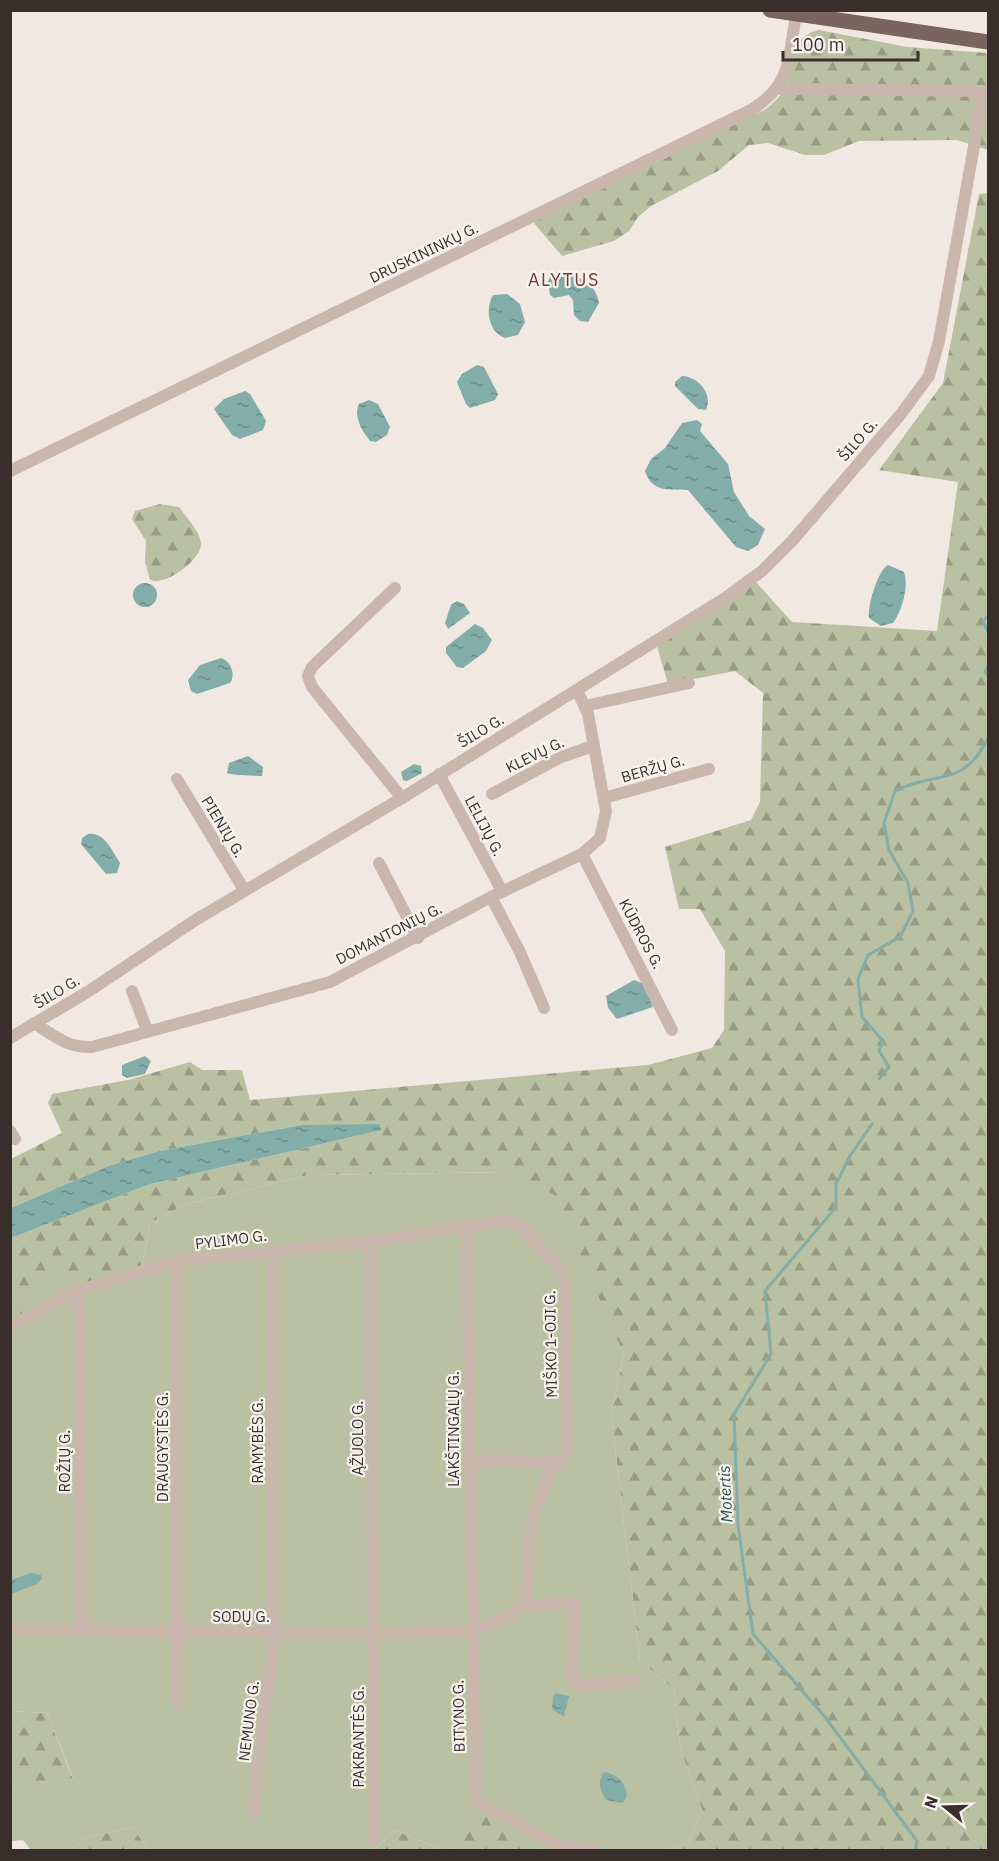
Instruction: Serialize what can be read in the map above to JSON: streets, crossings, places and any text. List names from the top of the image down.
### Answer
{
  "streets": {
    "street": [
      "DRUSKININKŲ G.",
      "ŠILO G.",
      "KLEVŲ G.",
      "BERŽŲ G.",
      "LELIJŲ G.",
      "PIENIŲ G.",
      "DOMANTONIŲ G.",
      "KŪDROS G.",
      "PYLIMO G.",
      "MIŠKO 1-OJI G.",
      "LAKŠTINGALŲ G.",
      "ĄŽUOLO G.",
      "RAMYBĖS G.",
      "DRAUGYSTĖS G.",
      "ROŽIŲ G.",
      "SODŲ G.",
      "BITYNO G.",
      "NEMUNO G.",
      "PAKRANTĖS G."
    ]
  },
  "crossings": [
    ["DRUSKININKŲ G.", "ŠILO G."],
    ["ŠILO G.", "LELIJŲ G."],
    ["ŠILO G.", "PIENIŲ G."],
    ["ŠILO G.", "DOMANTONIŲ G."],
    ["KLEVŲ G.", "DOMANTONIŲ G."],
    ["BERŽŲ G.", "DOMANTONIŲ G."],
    ["LELIJŲ G.", "DOMANTONIŲ G."],
    ["DOMANTONIŲ G.", "KŪDROS G."],
    ["PYLIMO G.", "MIŠKO 1-OJI G."],
    ["PYLIMO G.", "LAKŠTINGALŲ G."],
    ["PYLIMO G.", "ĄŽUOLO G."],
    ["PYLIMO G.", "RAMYBĖS G."],
    ["PYLIMO G.", "DRAUGYSTĖS G."],
    ["PYLIMO G.", "ROŽIŲ G."],
    ["MIŠKO 1-OJI G.", "LAKŠTINGALŲ G."],
    ["LAKŠTINGALŲ G.", "SODŲ G."],
    ["LAKŠTINGALŲ G.", "BITYNO G."],
    ["ĄŽUOLO G.", "SODŲ G."],
    ["ĄŽUOLO G.", "PAKRANTĖS G."],
    ["RAMYBĖS G.", "SODŲ G."],
    ["RAMYBĖS G.", "NEMUNO G."],
    ["DRAUGYSTĖS G.", "SODŲ G."],
    ["ROŽIŲ G.", "SODŲ G."],
    ["SODŲ G.", "BITYNO G."],
    ["SODŲ G.", "NEMUNO G."],
    ["SODŲ G.", "PAKRANTĖS G."]
  ],
  "districts": ["ALYTUS"],
  "water": ["Motertis"],
  "scale_bar": "100 m",
  "north": "left"
}
